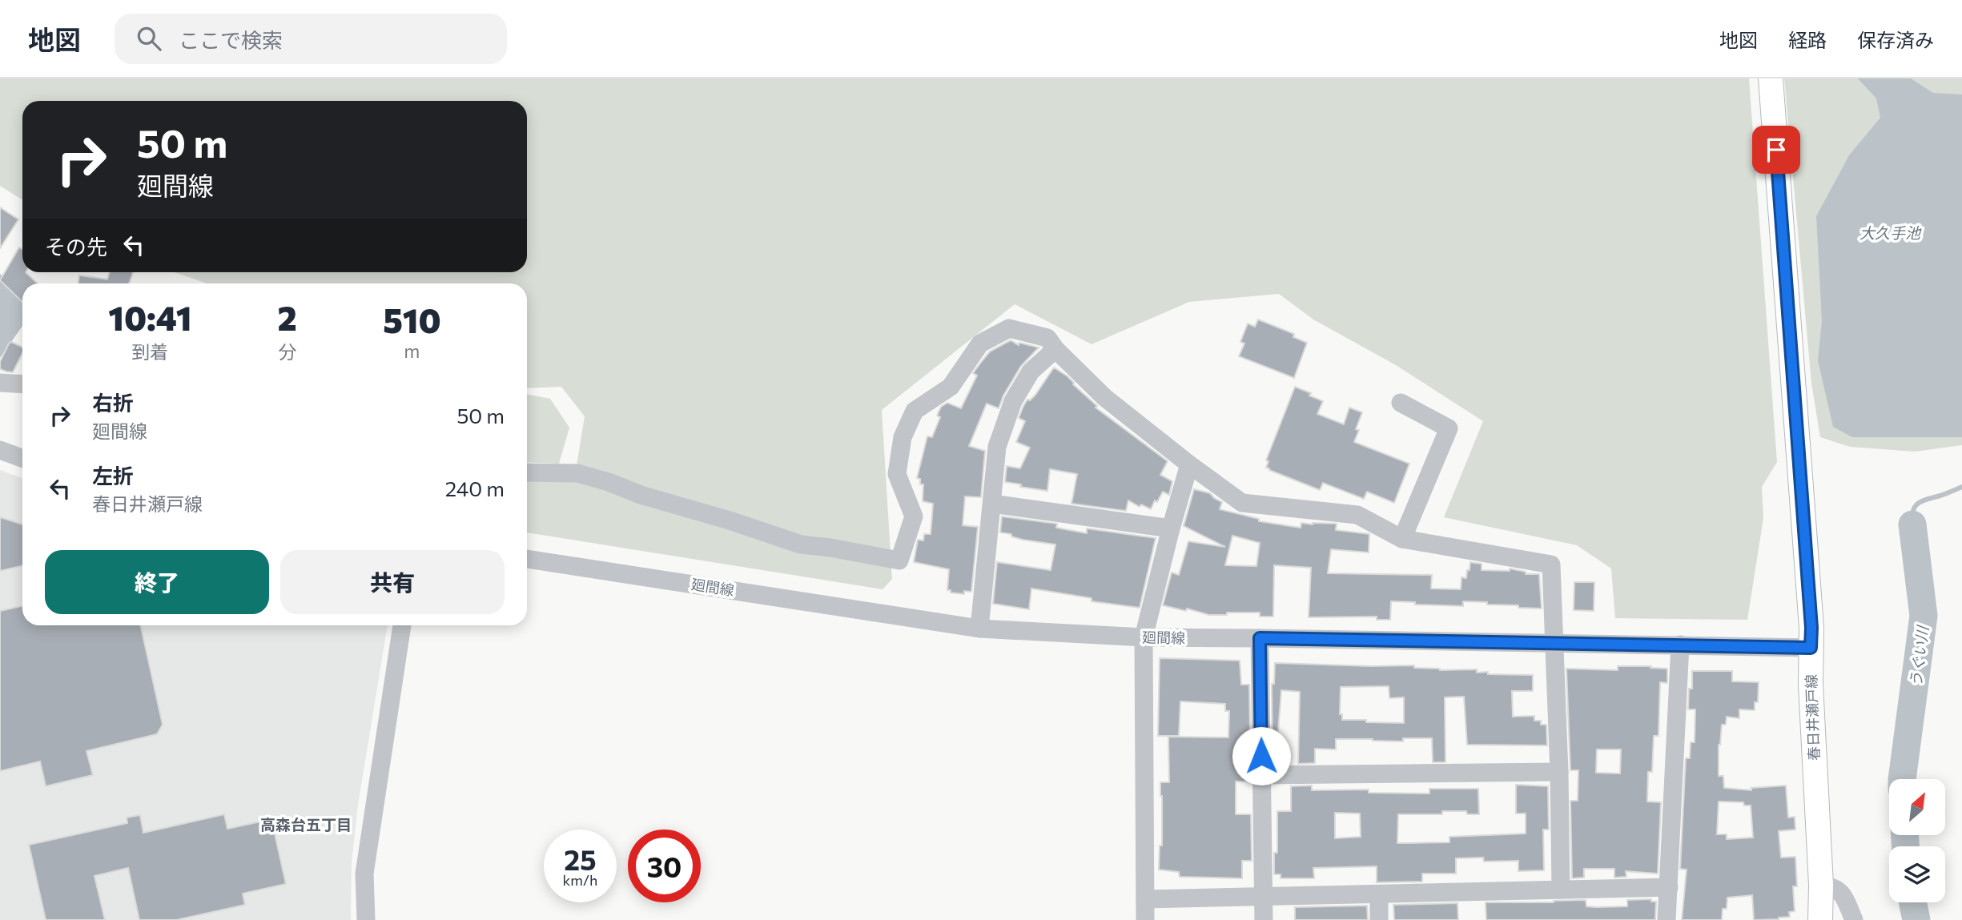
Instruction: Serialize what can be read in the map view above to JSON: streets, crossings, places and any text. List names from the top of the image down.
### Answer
{
  "streets": {
    "main road": ["春日井瀬戸線"],
    "street": ["廻間線"]
  },
  "crossings": [
    ["廻間線", "春日井瀬戸線"]
  ],
  "districts": ["高森台五丁目"],
  "water": ["大久手池", "うぐい川"],
  "north": "top right",
  "page": {
    "header": "地図",
    "search": "ここで検索",
    "nav": ["地図", "経路", "保存済み"],
    "turn": ["50 m", "廻間線"],
    "then": "その先",
    "eta": [
      "10:41",
      "到着",
      "2",
      "分",
      "510",
      "m"
    ],
    "list": [
      {
        "name": "右折",
        "note": "廻間線",
        "value": "50 m"
      },
      {
        "name": "左折",
        "note": "春日井瀬戸線",
        "value": "240 m"
      }
    ],
    "buttons": ["終了", "共有"],
    "speed": "25 km/h",
    "limit": "30"
  }
}
